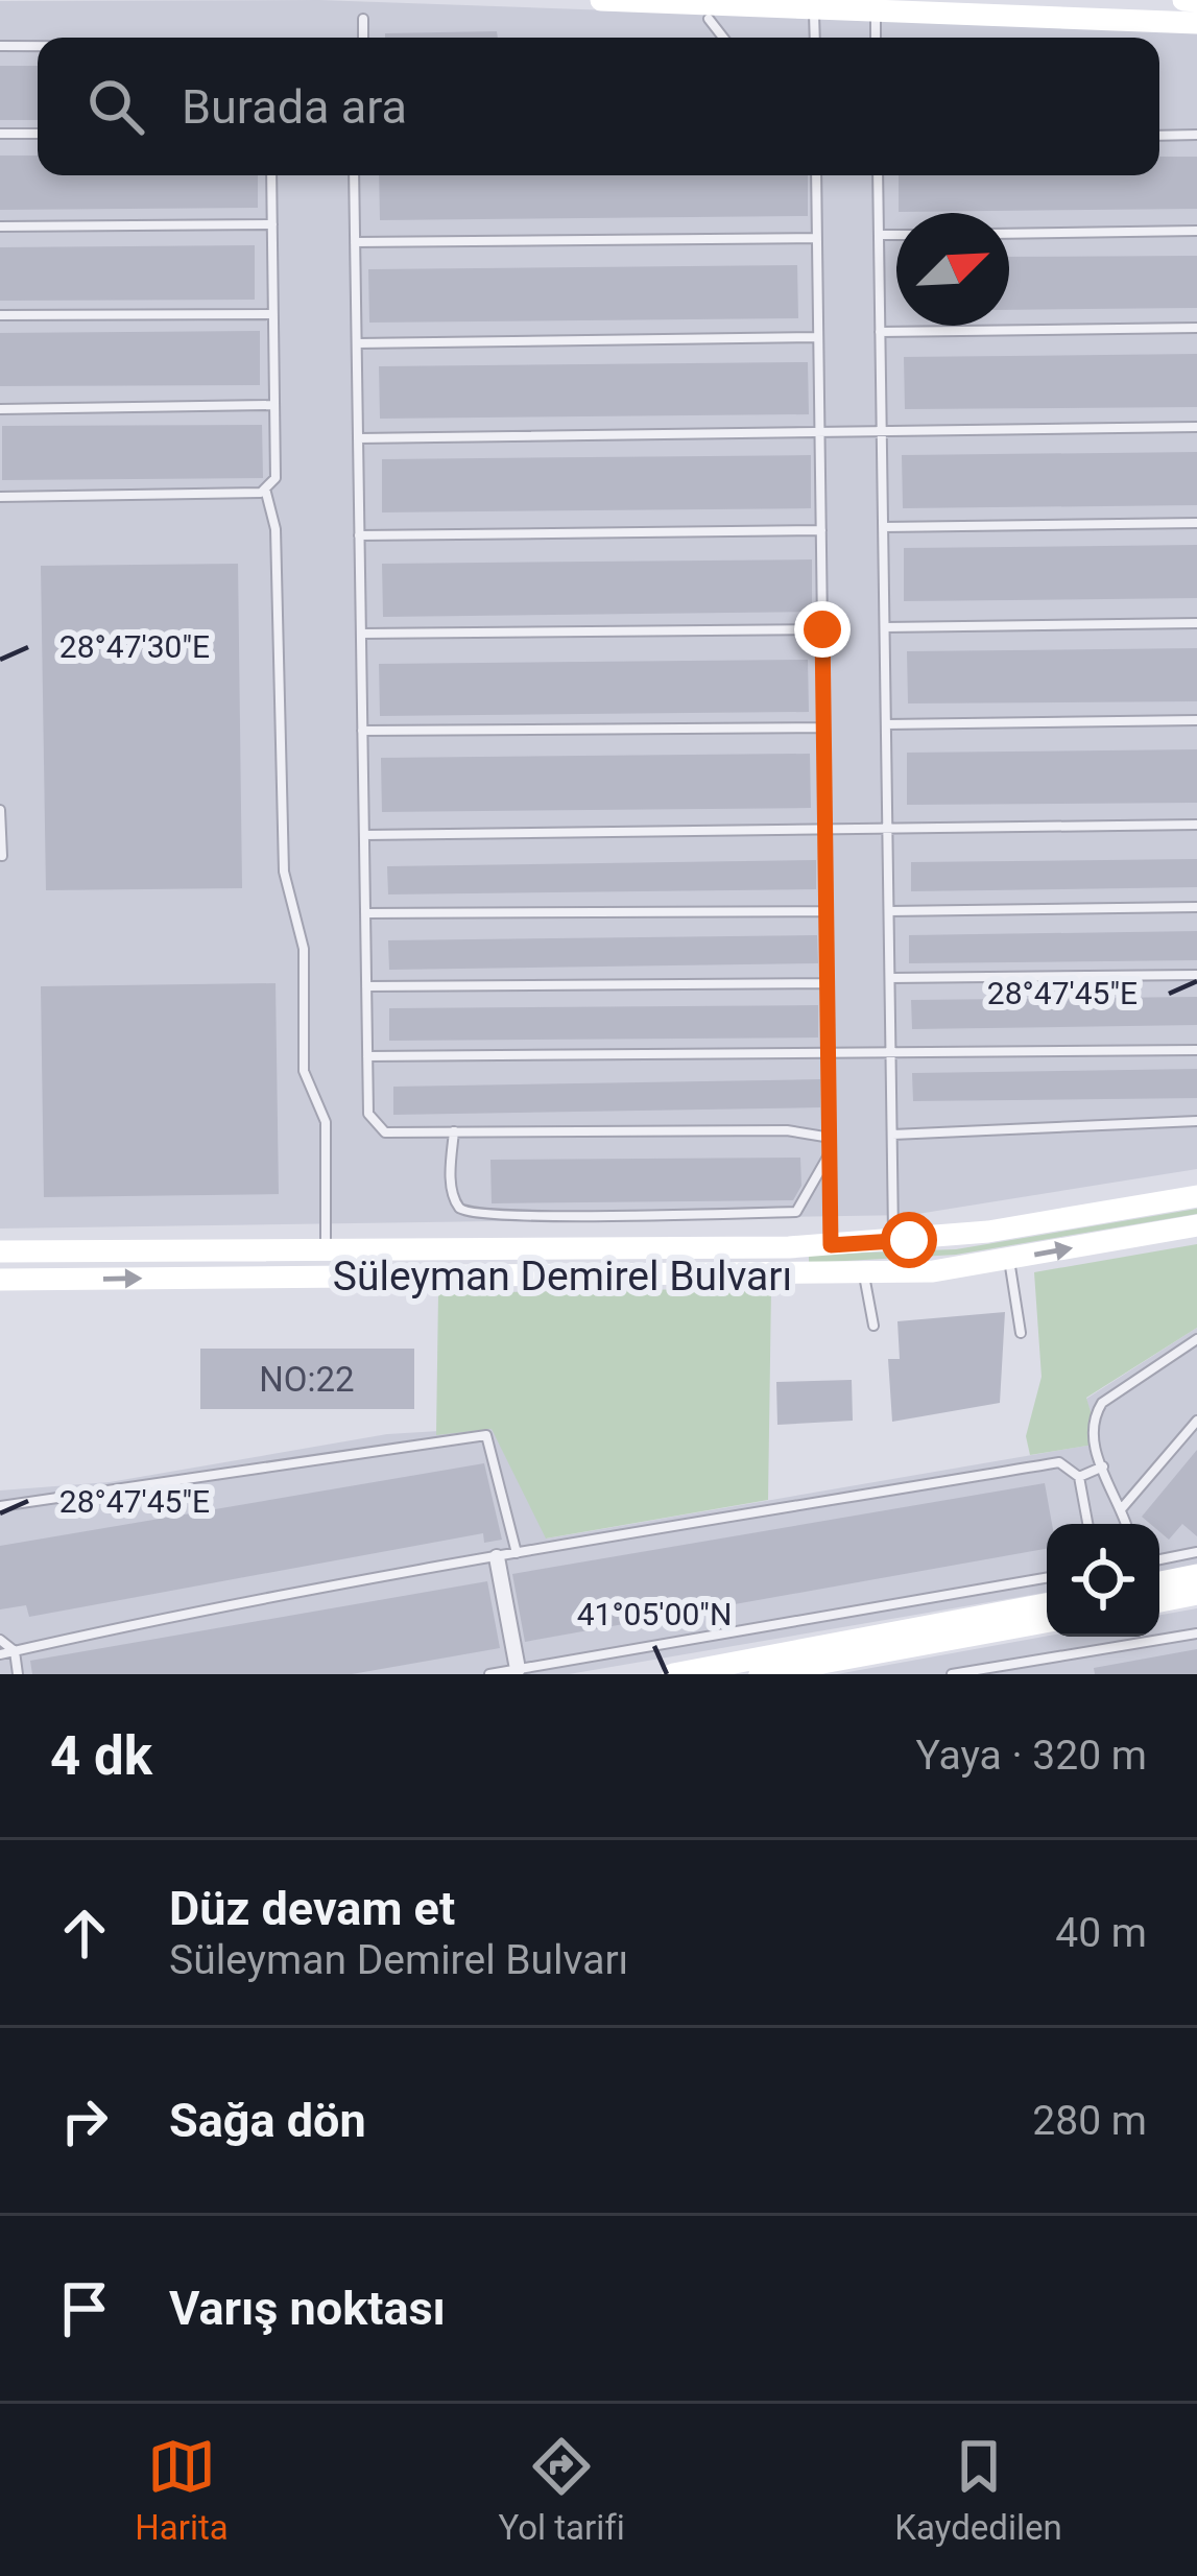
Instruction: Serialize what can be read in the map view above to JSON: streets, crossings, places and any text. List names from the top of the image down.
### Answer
{
  "streets": {
    "street": ["Süleyman Demirel Bulvarı"]
  },
  "house_numbers": ["NO:22"],
  "north": "top right",
  "page": {
    "search": "Burada ara",
    "heading": ["4 dk", "Yaya · 320 m"],
    "list": [
      ["Düz devam et", "Süleyman Demirel Bulvarı", "40 m"],
      ["Sağa dön", "280 m"],
      "Varış noktası"
    ],
    "nav": ["Harita", "Yol tarifi", "Kaydedilen"]
  },
  "coordinates": ["28°47'30\"E", "28°47'45\"E", "41°05'00\"N"]
}
